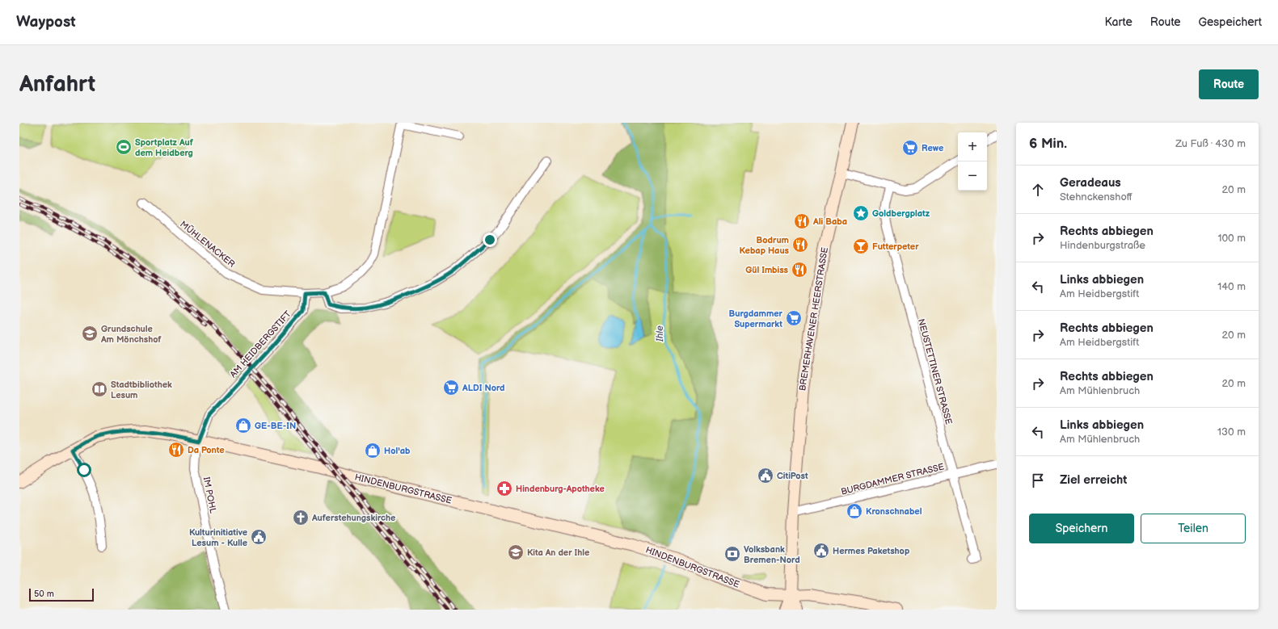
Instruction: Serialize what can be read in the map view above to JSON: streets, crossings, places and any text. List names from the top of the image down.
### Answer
{
  "streets": {
    "street": [
      "MÜHLENACKER",
      "BREMERHAVENER HEERSTRASSE",
      "AM HEIDBERGSTIFT",
      "NEUSTETTINER STRASSE",
      "BURGDAMMER STRASSE",
      "HINDENBURGSTRASSE",
      "IM POHL"
    ]
  },
  "crossings": [
    ["MÜHLENACKER", "AM HEIDBERGSTIFT"],
    ["BREMERHAVENER HEERSTRASSE", "BURGDAMMER STRASSE"],
    ["BREMERHAVENER HEERSTRASSE", "HINDENBURGSTRASSE"],
    ["AM HEIDBERGSTIFT", "HINDENBURGSTRASSE"],
    ["AM HEIDBERGSTIFT", "IM POHL"],
    ["NEUSTETTINER STRASSE", "BURGDAMMER STRASSE"],
    ["HINDENBURGSTRASSE", "IM POHL"]
  ],
  "water": ["Ihle"],
  "places": {
    "sports": ["Sportplatz Auf dem Heidberg"],
    "supermarket": ["Rewe", "Burgdammer Supermarkt", "ALDI Nord"],
    "place": ["Goldbergplatz"],
    "restaurant": [
      "Ali Baba",
      "Bodrum Kebap Haus",
      "Gül Imbiss",
      "Da Ponte"
    ],
    "bar": ["Futterpeter"],
    "school or university": ["Grundschule Am Mönchshof", "Kita An der Ihle"],
    "library": ["Stadtbibliothek Lesum"],
    "shop": ["GE-BE-IN", "Hol'ab", "Kronschnabel"],
    "public building": ["CitiPost", "Kulturinitiative Lesum - Kulle", "Hermes Paketshop"],
    "pharmacy": ["Hindenburg-Apotheke"],
    "church": ["Auferstehungskirche"],
    "bank": ["Volksbank Bremen-Nord"]
  },
  "scale_bar": "50 m",
  "page": {
    "header": "Waypost",
    "nav": ["Karte", "Route", "Gespeichert"],
    "buttons": [
      "Route",
      ["Speichern", "Teilen"]
    ],
    "title": "Anfahrt",
    "heading": ["6 Min.", "Zu Fuß · 430 m"],
    "map_buttons": ["+", "−"],
    "list": [
      ["Geradeaus", "Stehnckenshoff", "20 m"],
      ["Rechts abbiegen", "Hindenburgstraße", "100 m"],
      ["Links abbiegen", "Am Heidbergstift", "140 m"],
      ["Rechts abbiegen", "Am Heidbergstift", "20 m"],
      ["Rechts abbiegen", "Am Mühlenbruch", "20 m"],
      ["Links abbiegen", "Am Mühlenbruch", "130 m"],
      "Ziel erreicht"
    ],
    "scale": "50 m"
  }
}
